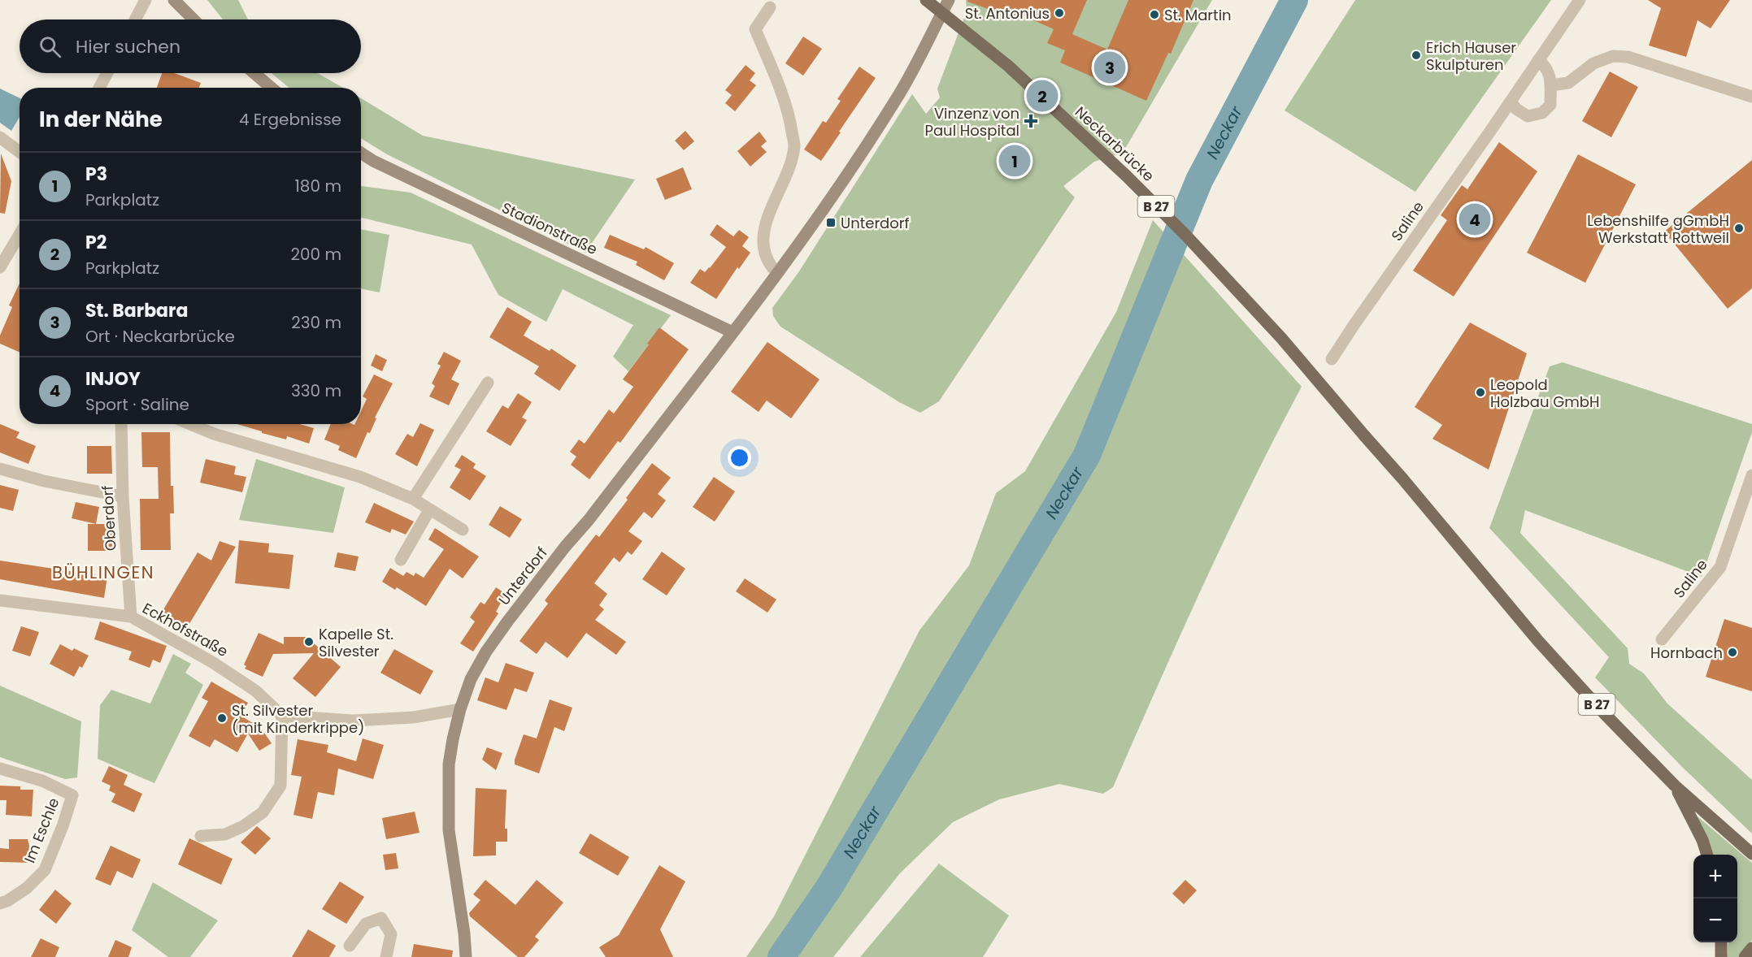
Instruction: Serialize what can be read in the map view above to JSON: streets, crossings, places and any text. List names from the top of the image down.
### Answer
{
  "streets": {
    "main road": ["Neckarbrücke", "B 27"],
    "street": [
      "Saline",
      "Stadionstraße",
      "Oberdorf",
      "Unterdorf",
      "Eckhofstraße",
      "Im Eschle"
    ]
  },
  "crossings": [
    ["Neckarbrücke", "B 27"],
    ["Stadionstraße", "Unterdorf"],
    ["Oberdorf", "Eckhofstraße"]
  ],
  "districts": ["BÜHLINGEN"],
  "water": ["Neckar"],
  "places": {
    "other": [
      "St. Antonius",
      "St. Martin",
      "Erich Hauser Skulpturen",
      "Lebenshilfe gGmbH Werkstatt Rottweil",
      "Leopold Holzbau GmbH",
      "Kapelle St. Silvester",
      "Hornbach",
      "St. Silvester (mit Kinderkrippe)"
    ],
    "health": ["Vinzenz von Paul Hospital"],
    "transit": ["Unterdorf"]
  },
  "page": {
    "search": "Hier suchen",
    "pins": [
      "3",
      "2",
      "1",
      "4"
    ],
    "heading": ["In der Nähe", "4 Ergebnisse"],
    "list": [
      {
        "mark": "1",
        "name": "P3",
        "note": "Parkplatz",
        "value": "180 m"
      },
      {
        "mark": "2",
        "name": "P2",
        "note": "Parkplatz",
        "value": "200 m"
      },
      {
        "mark": "3",
        "name": "St. Barbara",
        "note": "Ort · Neckarbrücke",
        "value": "230 m"
      },
      {
        "mark": "4",
        "name": "INJOY",
        "note": "Sport · Saline",
        "value": "330 m"
      }
    ],
    "map_buttons": ["+", "−"]
  }
}
